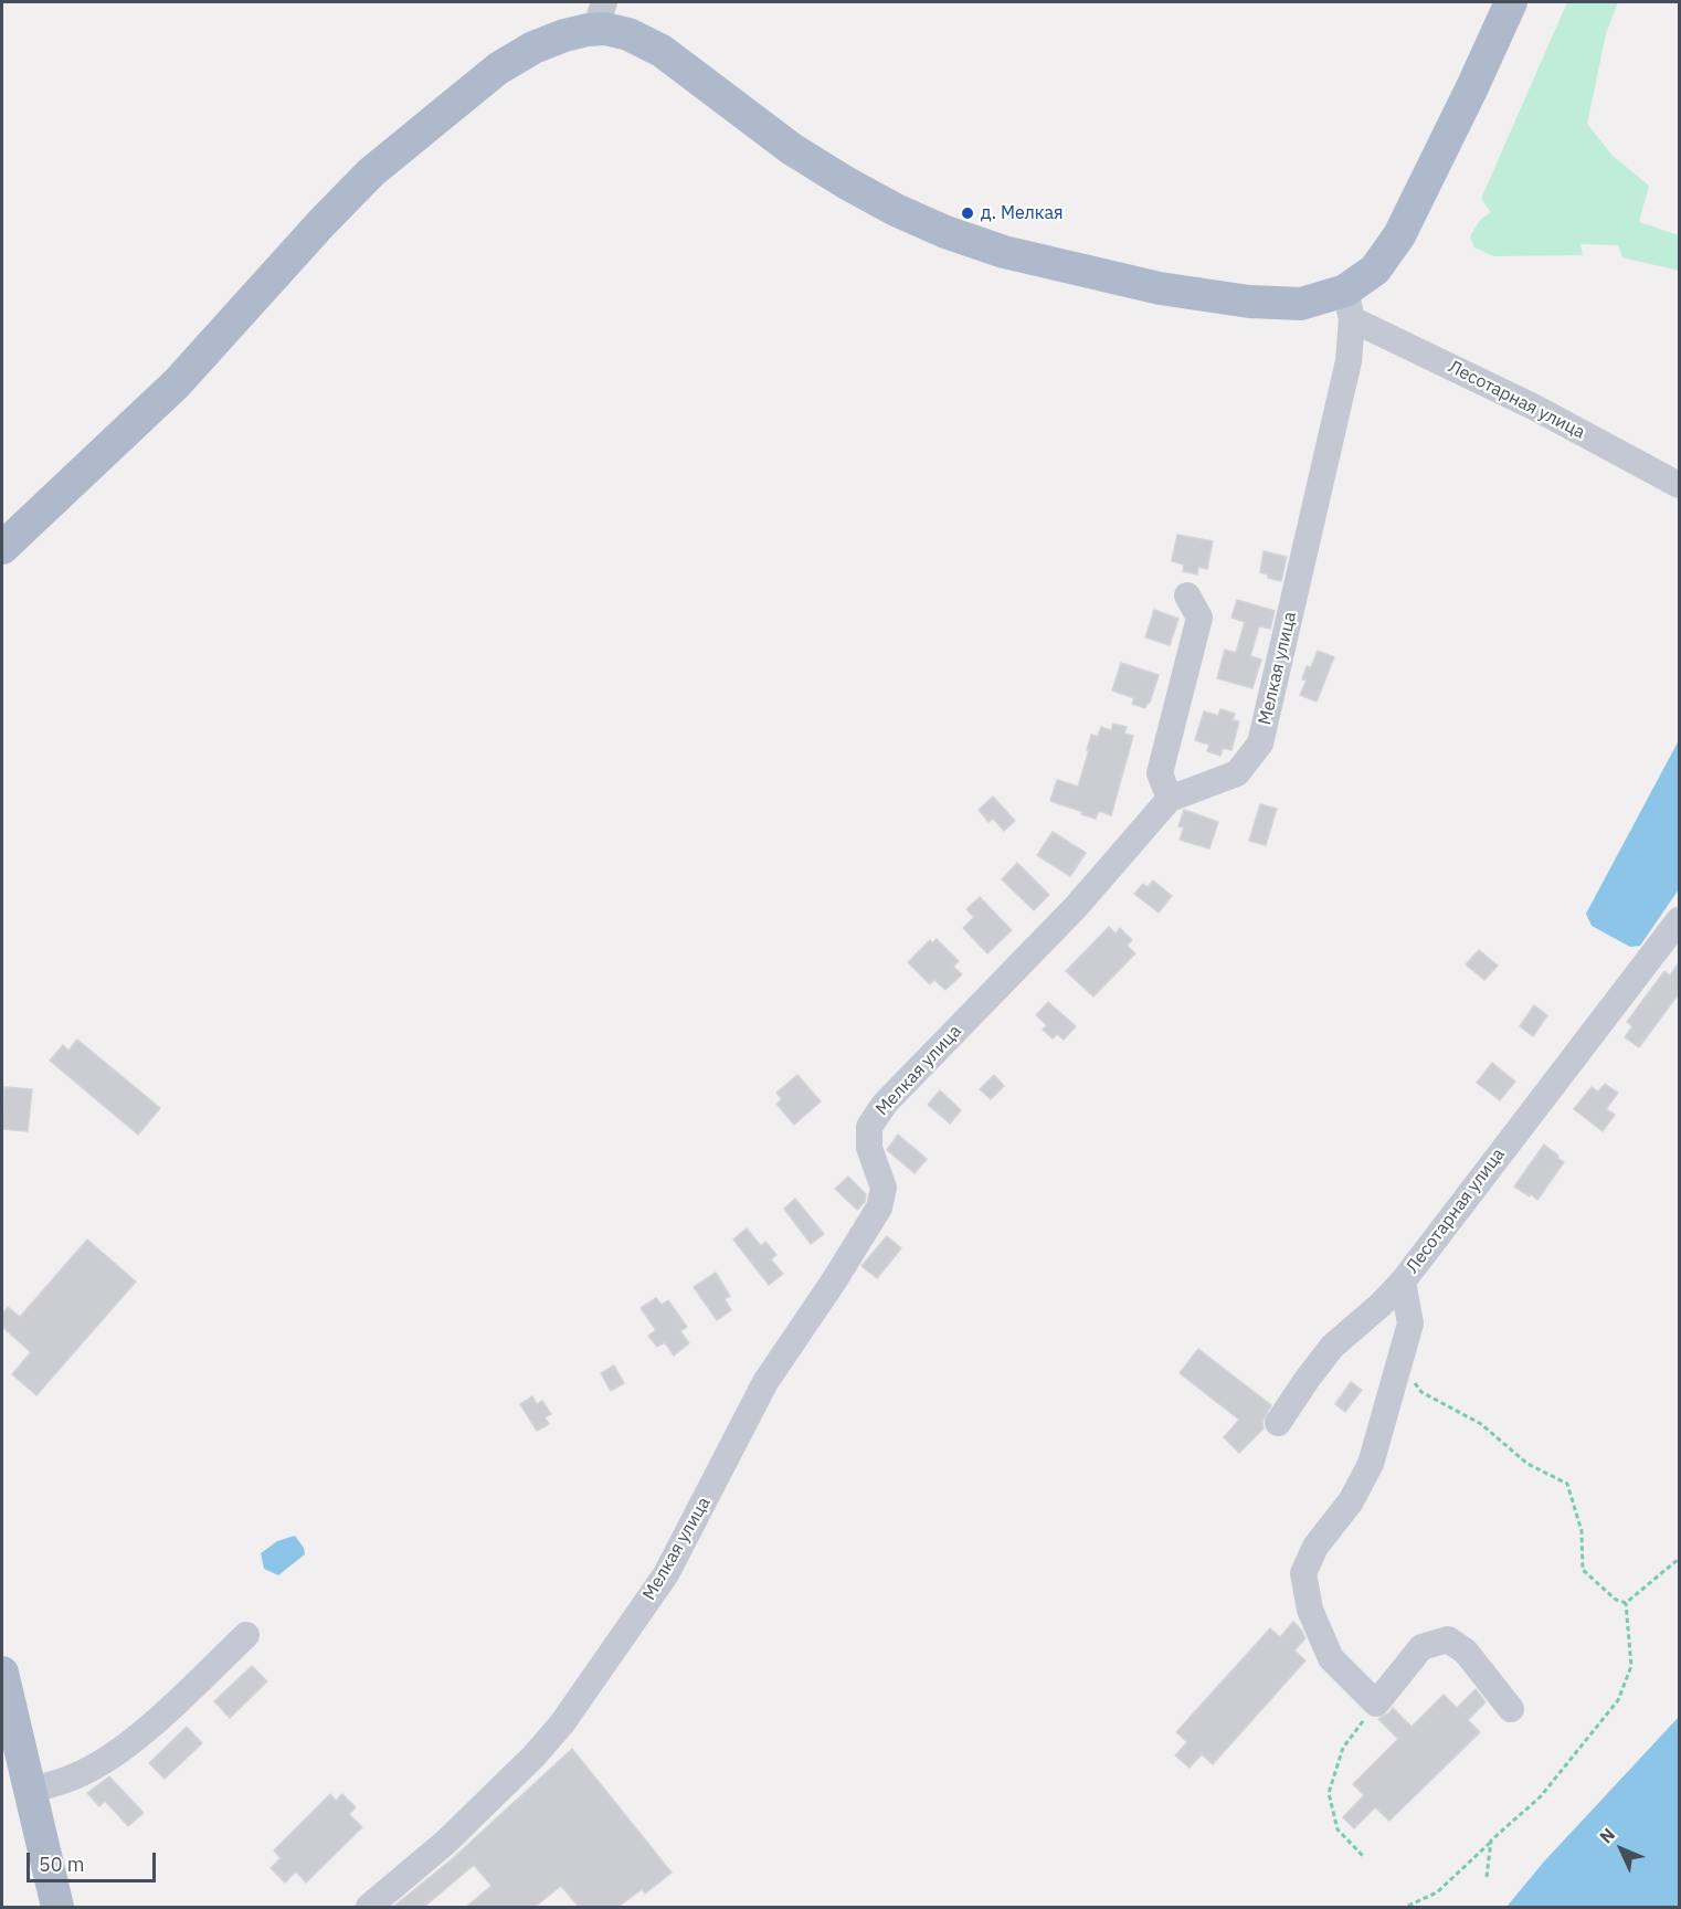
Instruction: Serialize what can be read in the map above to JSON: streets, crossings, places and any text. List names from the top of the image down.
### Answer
{
  "streets": {
    "street": ["Лесотарная улица", "Мелкая улица"]
  },
  "crossings": [
    ["Лесотарная улица", "Мелкая улица"]
  ],
  "places": ["д. Мелкая"],
  "scale_bar": "50 m",
  "north": "top left"
}
